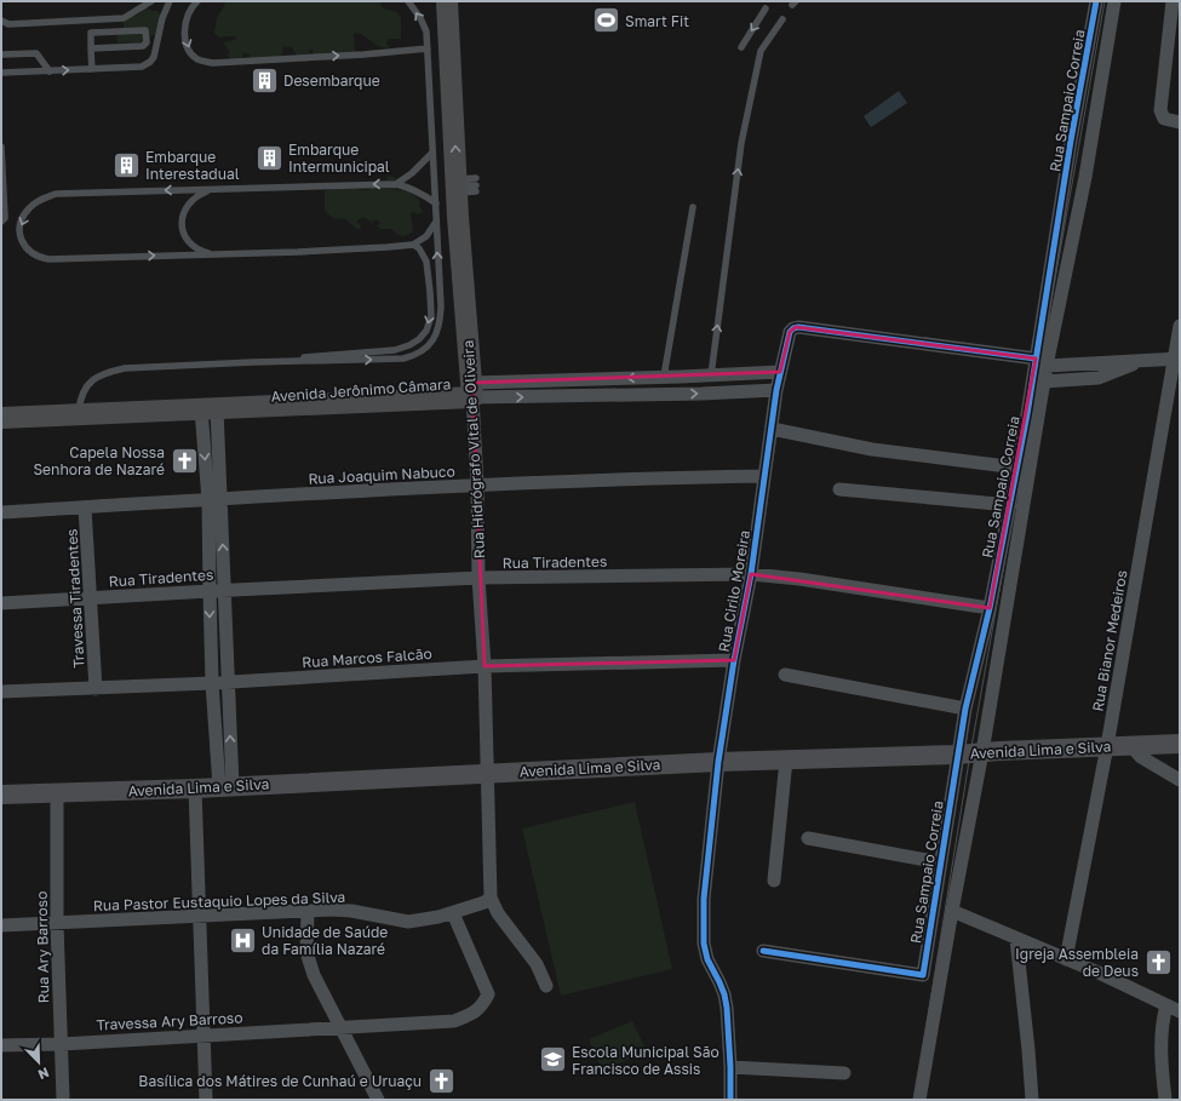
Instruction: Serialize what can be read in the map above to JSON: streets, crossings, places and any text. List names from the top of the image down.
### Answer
{
  "streets": {
    "main road": ["Avenida Jerônimo Câmara", "Rua Hidrógrafo Vital de Oliveira", "Avenida Lima e Silva"],
    "street": [
      "Rua Sampaio Correia",
      "Rua Joaquim Nabuco",
      "Rua Tiradentes",
      "Rua Cirilo Moreira",
      "Travessa Tiradentes",
      "Rua Bianor Medeiros",
      "Rua Marcos Falcão",
      "Rua Pastor Eustaquio Lopes da Silva",
      "Rua Ary Barroso",
      "Travessa Ary Barroso"
    ]
  },
  "crossings": [
    ["Rua Sampaio Correia", "Rua Tiradentes"],
    ["Rua Sampaio Correia", "Rua Cirilo Moreira"],
    ["Rua Sampaio Correia", "Avenida Lima e Silva"],
    ["Avenida Jerônimo Câmara", "Rua Hidrógrafo Vital de Oliveira"],
    ["Avenida Jerônimo Câmara", "Rua Cirilo Moreira"],
    ["Rua Hidrógrafo Vital de Oliveira", "Rua Joaquim Nabuco"],
    ["Rua Hidrógrafo Vital de Oliveira", "Rua Tiradentes"],
    ["Rua Hidrógrafo Vital de Oliveira", "Rua Marcos Falcão"],
    ["Rua Hidrógrafo Vital de Oliveira", "Avenida Lima e Silva"],
    ["Rua Hidrógrafo Vital de Oliveira", "Rua Pastor Eustaquio Lopes da Silva"],
    ["Rua Joaquim Nabuco", "Rua Cirilo Moreira"],
    ["Rua Joaquim Nabuco", "Travessa Tiradentes"],
    ["Rua Tiradentes", "Rua Cirilo Moreira"],
    ["Rua Tiradentes", "Travessa Tiradentes"],
    ["Rua Cirilo Moreira", "Rua Marcos Falcão"],
    ["Rua Cirilo Moreira", "Avenida Lima e Silva"],
    ["Travessa Tiradentes", "Rua Marcos Falcão"],
    ["Rua Bianor Medeiros", "Avenida Lima e Silva"],
    ["Avenida Lima e Silva", "Rua Ary Barroso"],
    ["Rua Pastor Eustaquio Lopes da Silva", "Rua Ary Barroso"],
    ["Rua Pastor Eustaquio Lopes da Silva", "Travessa Ary Barroso"],
    ["Rua Ary Barroso", "Travessa Ary Barroso"]
  ],
  "one_way": ["Rua Hidrógrafo Vital de Oliveira"],
  "places": {
    "sports": ["Smart Fit"],
    "building": ["Desembarque", "Embarque Intermunicipal", "Embarque Interestadual"],
    "church": ["Capela Nossa Senhora de Nazaré", "Igreja Assembleia de Deus", "Basílica dos Mátires de Cunhaú e Uruaçu"],
    "hospital": ["Unidade de Saúde da Família Nazaré"],
    "school or university": ["Escola Municipal São Francisco de Assis"]
  },
  "north": "bottom right"
}
